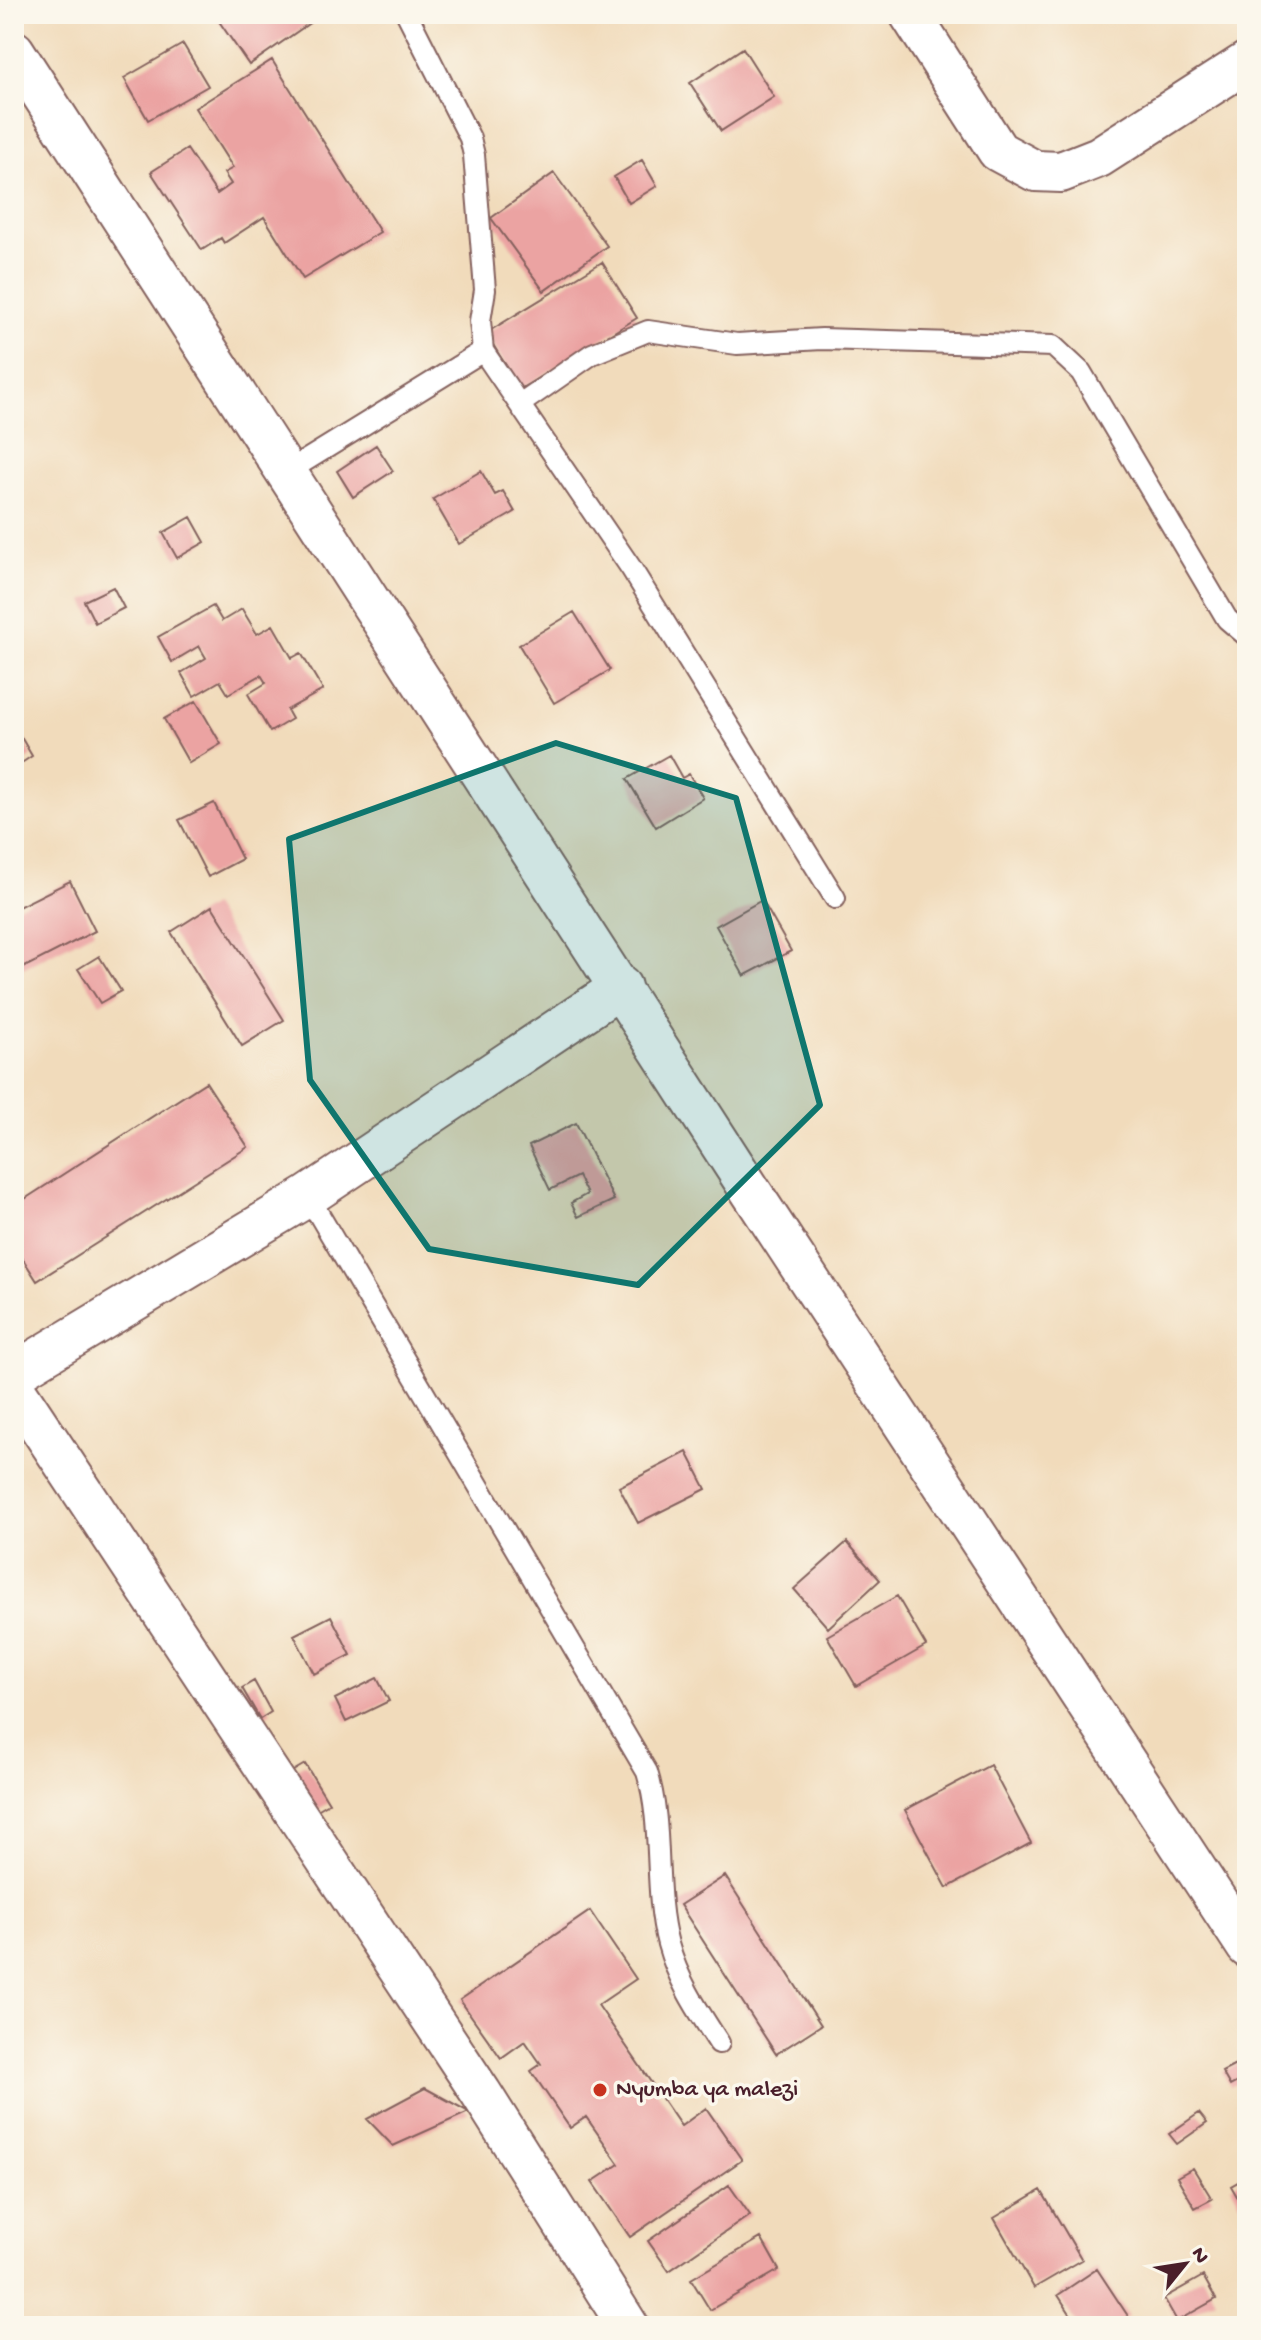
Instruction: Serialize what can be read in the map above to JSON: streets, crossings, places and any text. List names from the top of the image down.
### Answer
{
  "places": ["Nyumba ya malezi"],
  "north": "top right"
}
